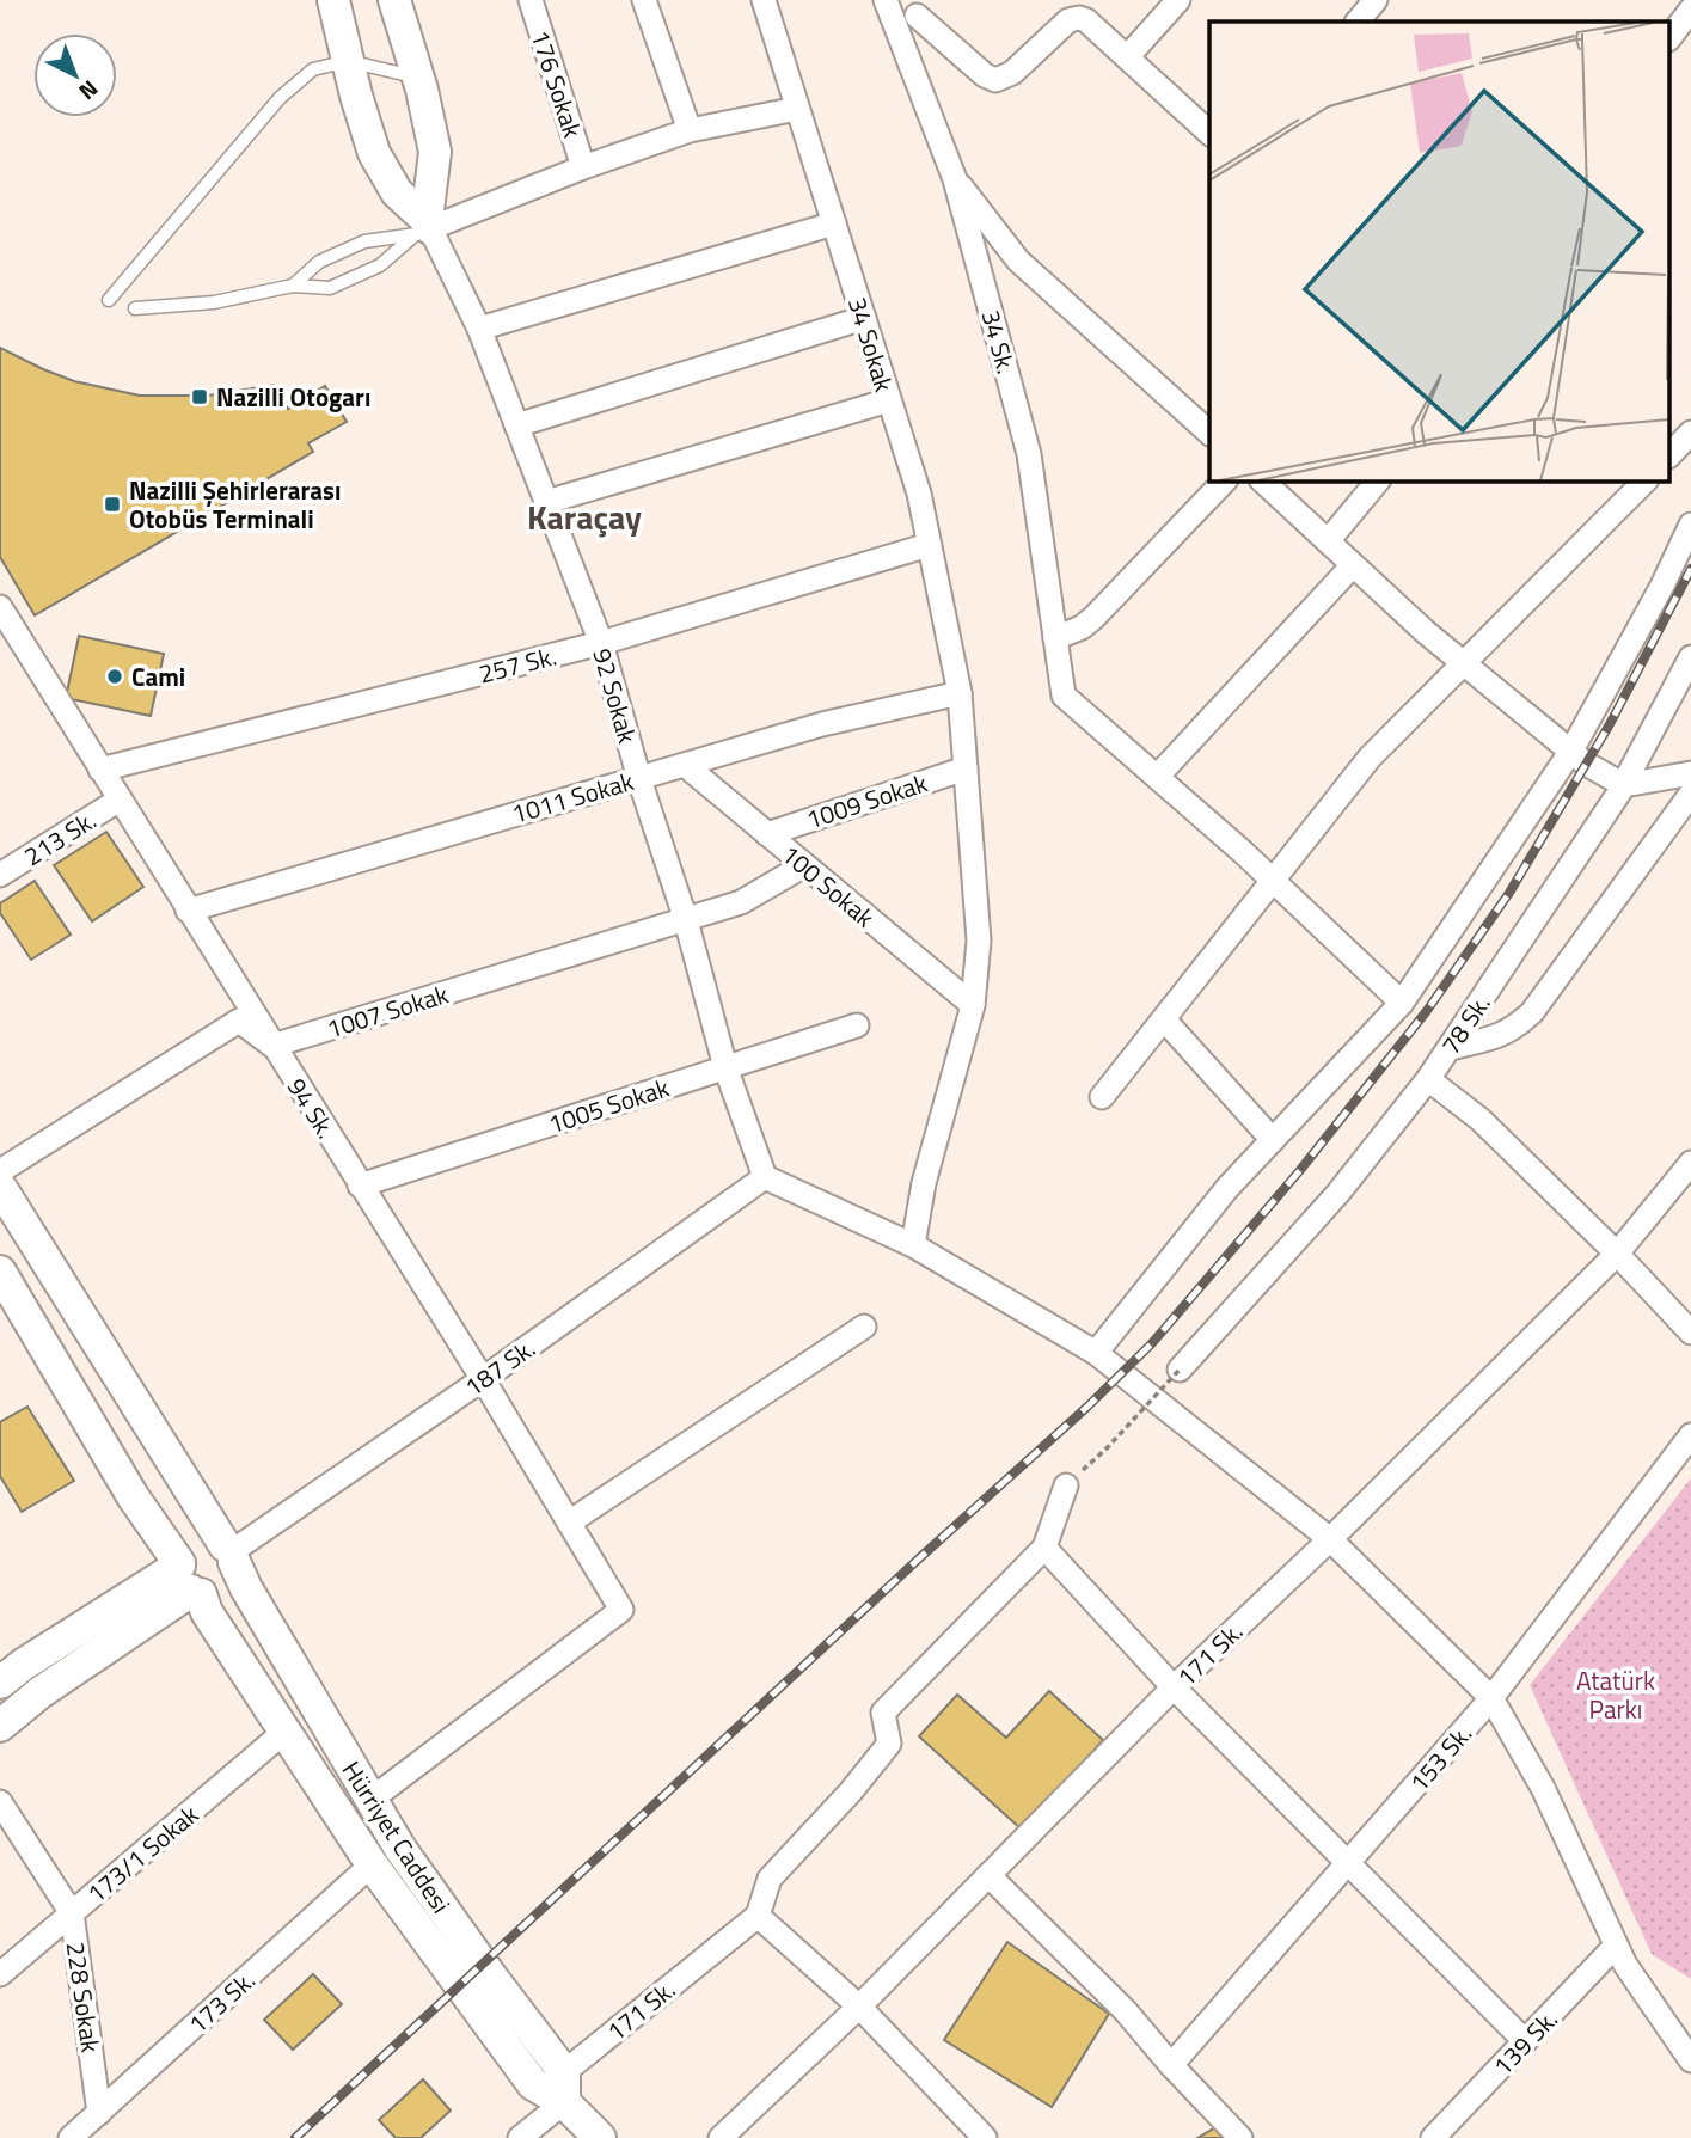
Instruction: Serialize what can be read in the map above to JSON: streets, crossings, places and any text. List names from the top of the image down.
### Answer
{
  "streets": {
    "main road": ["Hürriyet Caddesi"],
    "street": [
      "176 Sokak",
      "34 Sk.",
      "34 Sokak",
      "257 Sk.",
      "92 Sokak",
      "1011 Sokak",
      "1009 Sokak",
      "213 Sk.",
      "100 Sokak",
      "1007 Sokak",
      "78 Sk.",
      "1005 Sokak",
      "94 Sk.",
      "187 Sk.",
      "171 Sk.",
      "153 Sk.",
      "173/1 Sokak",
      "228 Sokak",
      "173 Sk.",
      "139 Sk."
    ]
  },
  "crossings": [
    ["34 Sokak", "257 Sk."],
    ["34 Sokak", "1011 Sokak"],
    ["34 Sokak", "1009 Sokak"],
    ["34 Sokak", "100 Sokak"],
    ["257 Sk.", "92 Sokak"],
    ["257 Sk.", "94 Sk."],
    ["92 Sokak", "1011 Sokak"],
    ["92 Sokak", "1007 Sokak"],
    ["92 Sokak", "1005 Sokak"],
    ["92 Sokak", "187 Sk."],
    ["1011 Sokak", "100 Sokak"],
    ["1011 Sokak", "94 Sk."],
    ["1009 Sokak", "100 Sokak"],
    ["213 Sk.", "94 Sk."],
    ["100 Sokak", "1007 Sokak"],
    ["1007 Sokak", "94 Sk."],
    ["78 Sk.", "171 Sk."],
    ["1005 Sokak", "94 Sk."],
    ["94 Sk.", "187 Sk."],
    ["94 Sk.", "Hürriyet Caddesi"],
    ["187 Sk.", "Hürriyet Caddesi"],
    ["171 Sk.", "Hürriyet Caddesi"],
    ["Hürriyet Caddesi", "173/1 Sokak"],
    ["Hürriyet Caddesi", "173 Sk."],
    ["173/1 Sokak", "228 Sokak"],
    ["228 Sokak", "173 Sk."]
  ],
  "districts": ["Karaçay"],
  "parks": ["Atatürk Parkı"],
  "places": {
    "transit": ["Nazilli Otogarı", "Nazilli Şehirlerarası Otobüs Terminali"],
    "other": ["Cami"]
  },
  "north": "bottom right"
}
